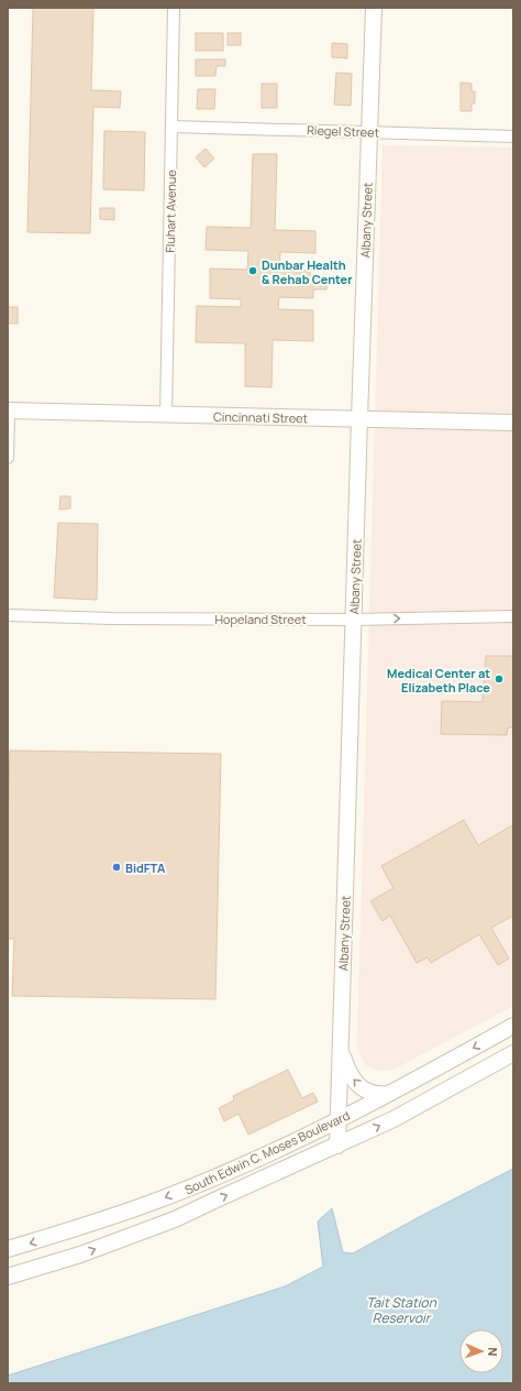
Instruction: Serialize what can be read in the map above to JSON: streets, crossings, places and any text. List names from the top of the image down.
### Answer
{
  "streets": {
    "street": [
      "Riegel Street",
      "Fluhart Avenue",
      "Albany Street",
      "Cincinnati Street",
      "Hopeland Street",
      "South Edwin C. Moses Boulevard"
    ]
  },
  "crossings": [
    ["Riegel Street", "Fluhart Avenue"],
    ["Riegel Street", "Albany Street"],
    ["Fluhart Avenue", "Cincinnati Street"],
    ["Albany Street", "Cincinnati Street"],
    ["Albany Street", "Hopeland Street"],
    ["Albany Street", "South Edwin C. Moses Boulevard"]
  ],
  "water": ["Tait Station Reservoir"],
  "places": ["Dunbar Health & Rehab Center", "Medical Center at Elizabeth Place", "BidFTA"],
  "north": "right"
}
